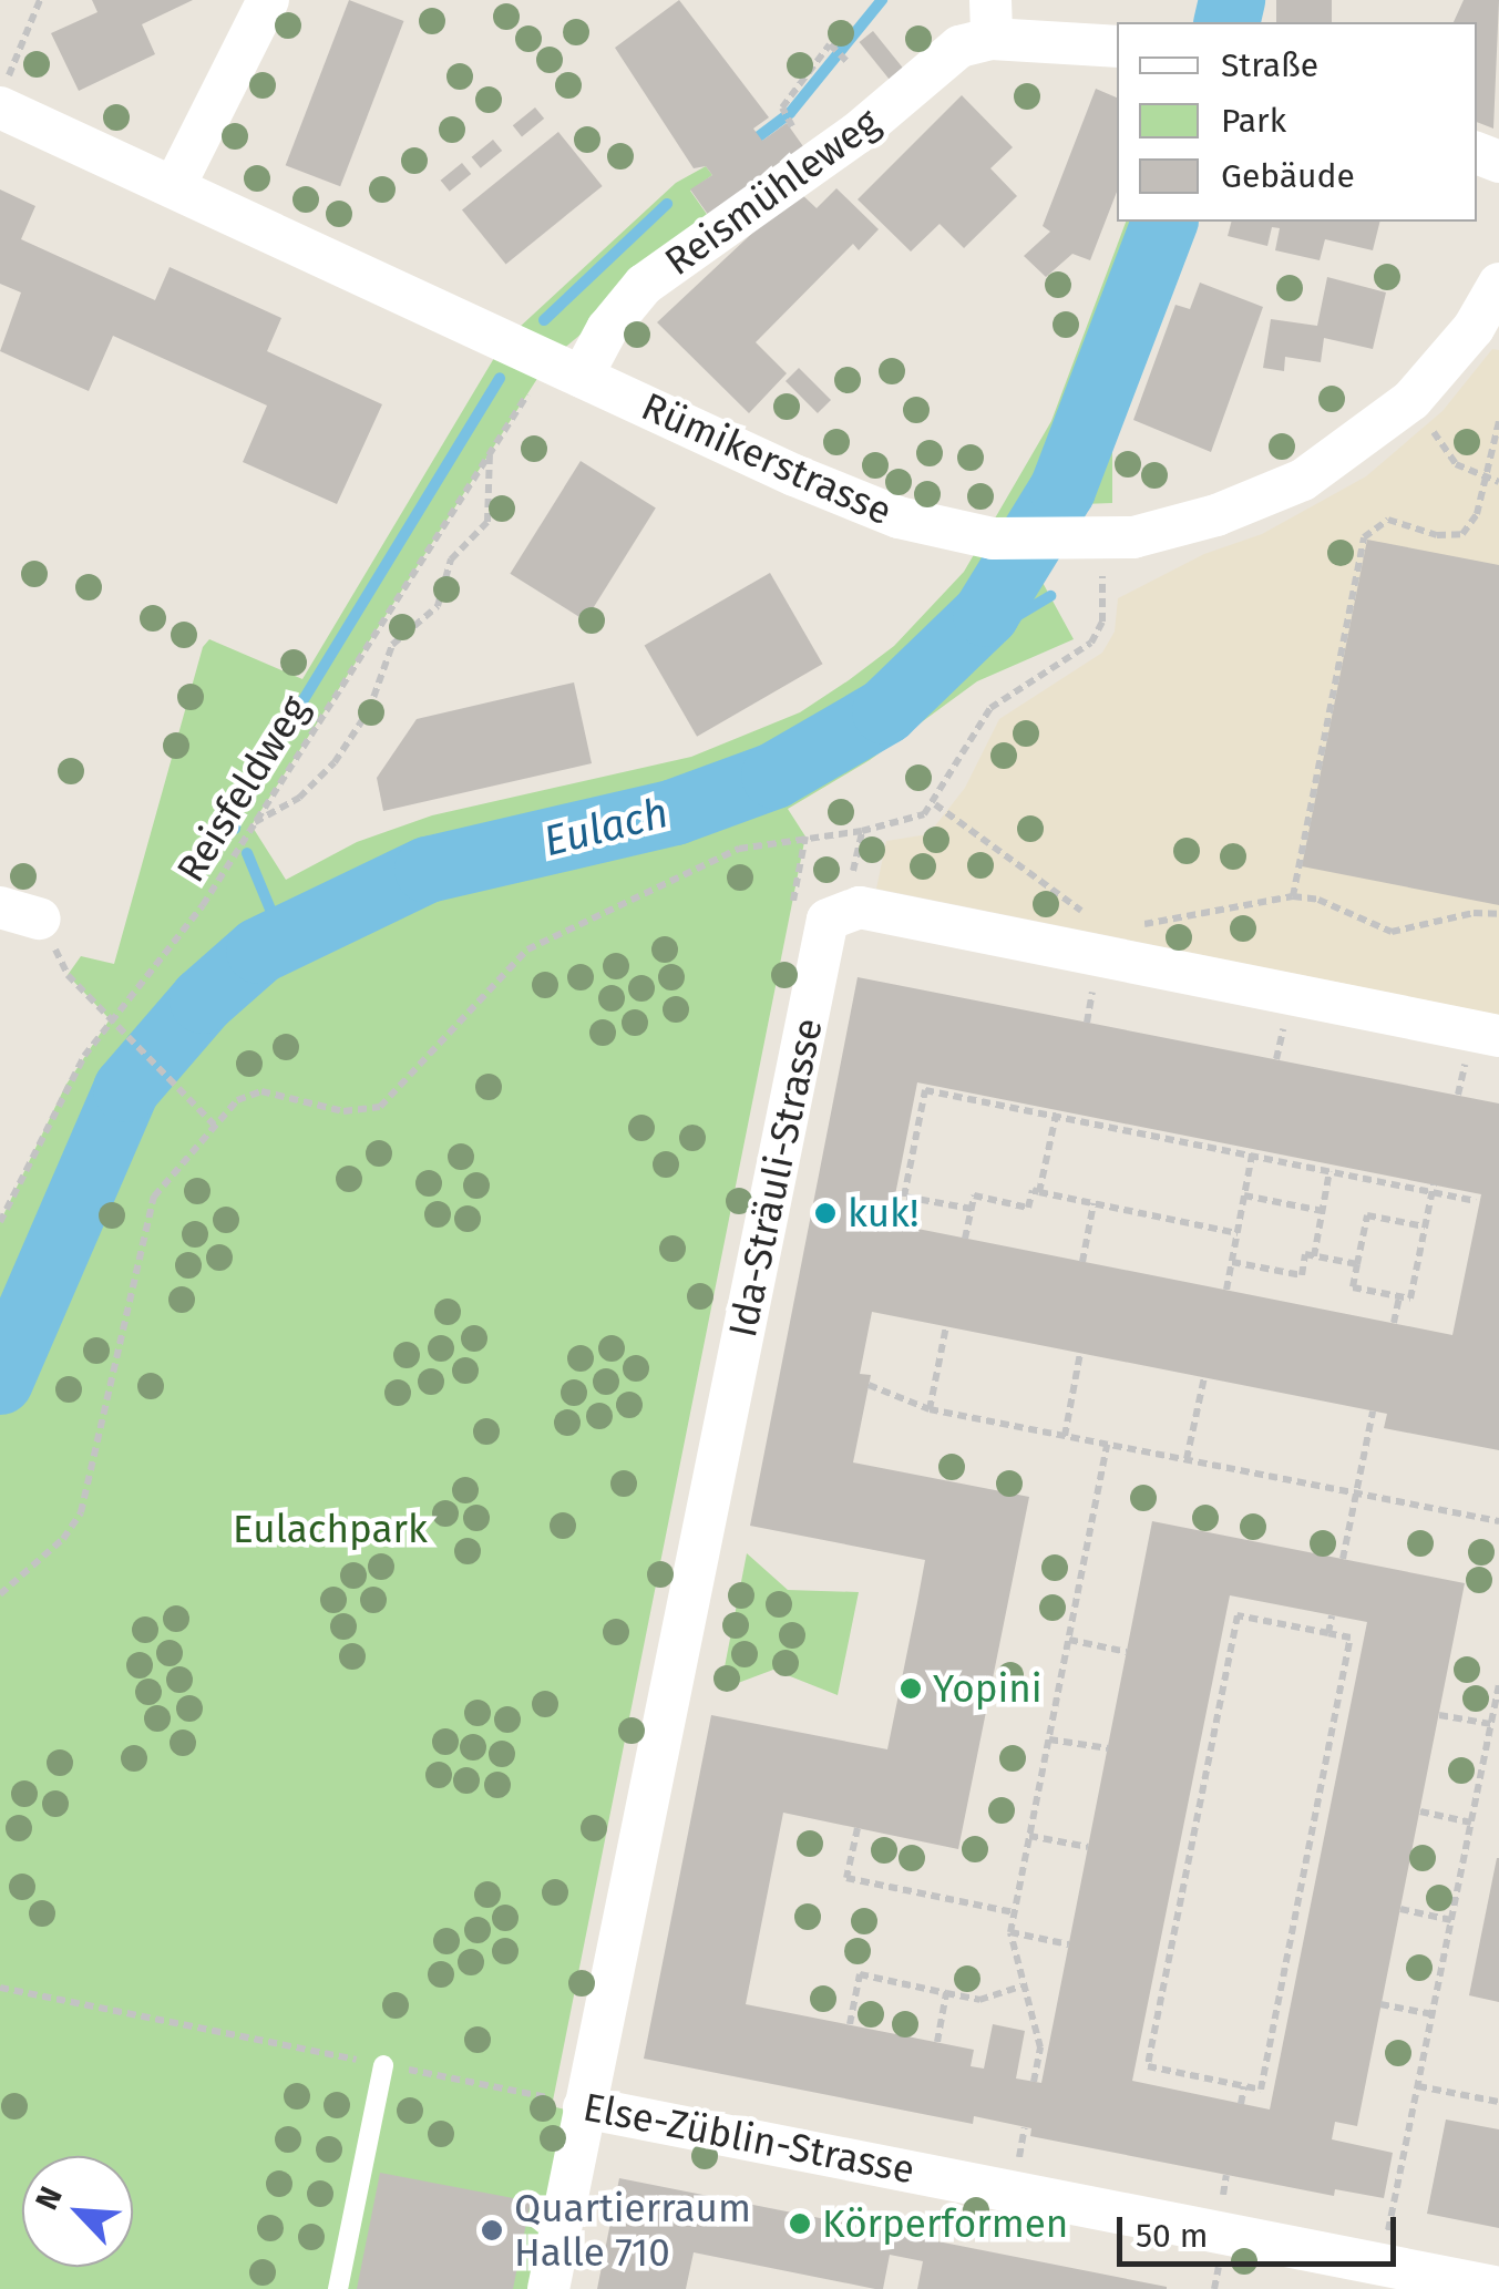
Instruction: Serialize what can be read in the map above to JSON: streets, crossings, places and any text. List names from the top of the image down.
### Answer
{
  "streets": {
    "street": [
      "Reismühleweg",
      "Rümikerstrasse",
      "Ida-Sträuli-Strasse",
      "Else-Züblin-Strasse"
    ],
    "path": ["Reisfeldweg"]
  },
  "crossings": [
    ["Reismühleweg", "Rümikerstrasse"],
    ["Ida-Sträuli-Strasse", "Else-Züblin-Strasse"]
  ],
  "water": ["Eulach"],
  "parks": ["Eulachpark"],
  "places": [
    "kuk!",
    "Yopini",
    "Körperformen",
    "Quartierraum Halle 710"
  ],
  "legend": ["Straße", "Park", "Gebäude"],
  "scale_bar": "50 m",
  "north": "top left"
}
